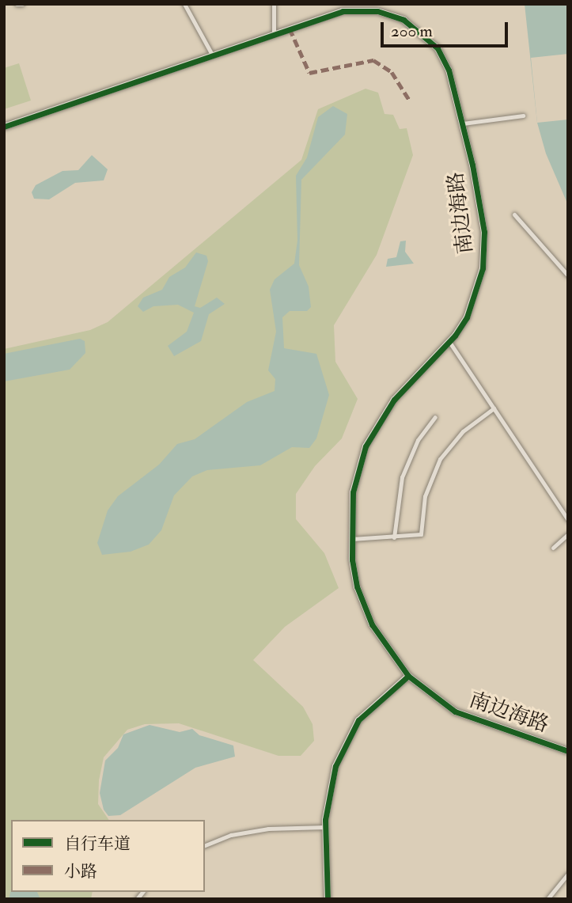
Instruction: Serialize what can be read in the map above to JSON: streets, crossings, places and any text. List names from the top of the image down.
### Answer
{
  "streets": {
    "street": ["南边海路"]
  },
  "legend": ["自行车道", "小路"],
  "scale_bar": "200 m"
}
